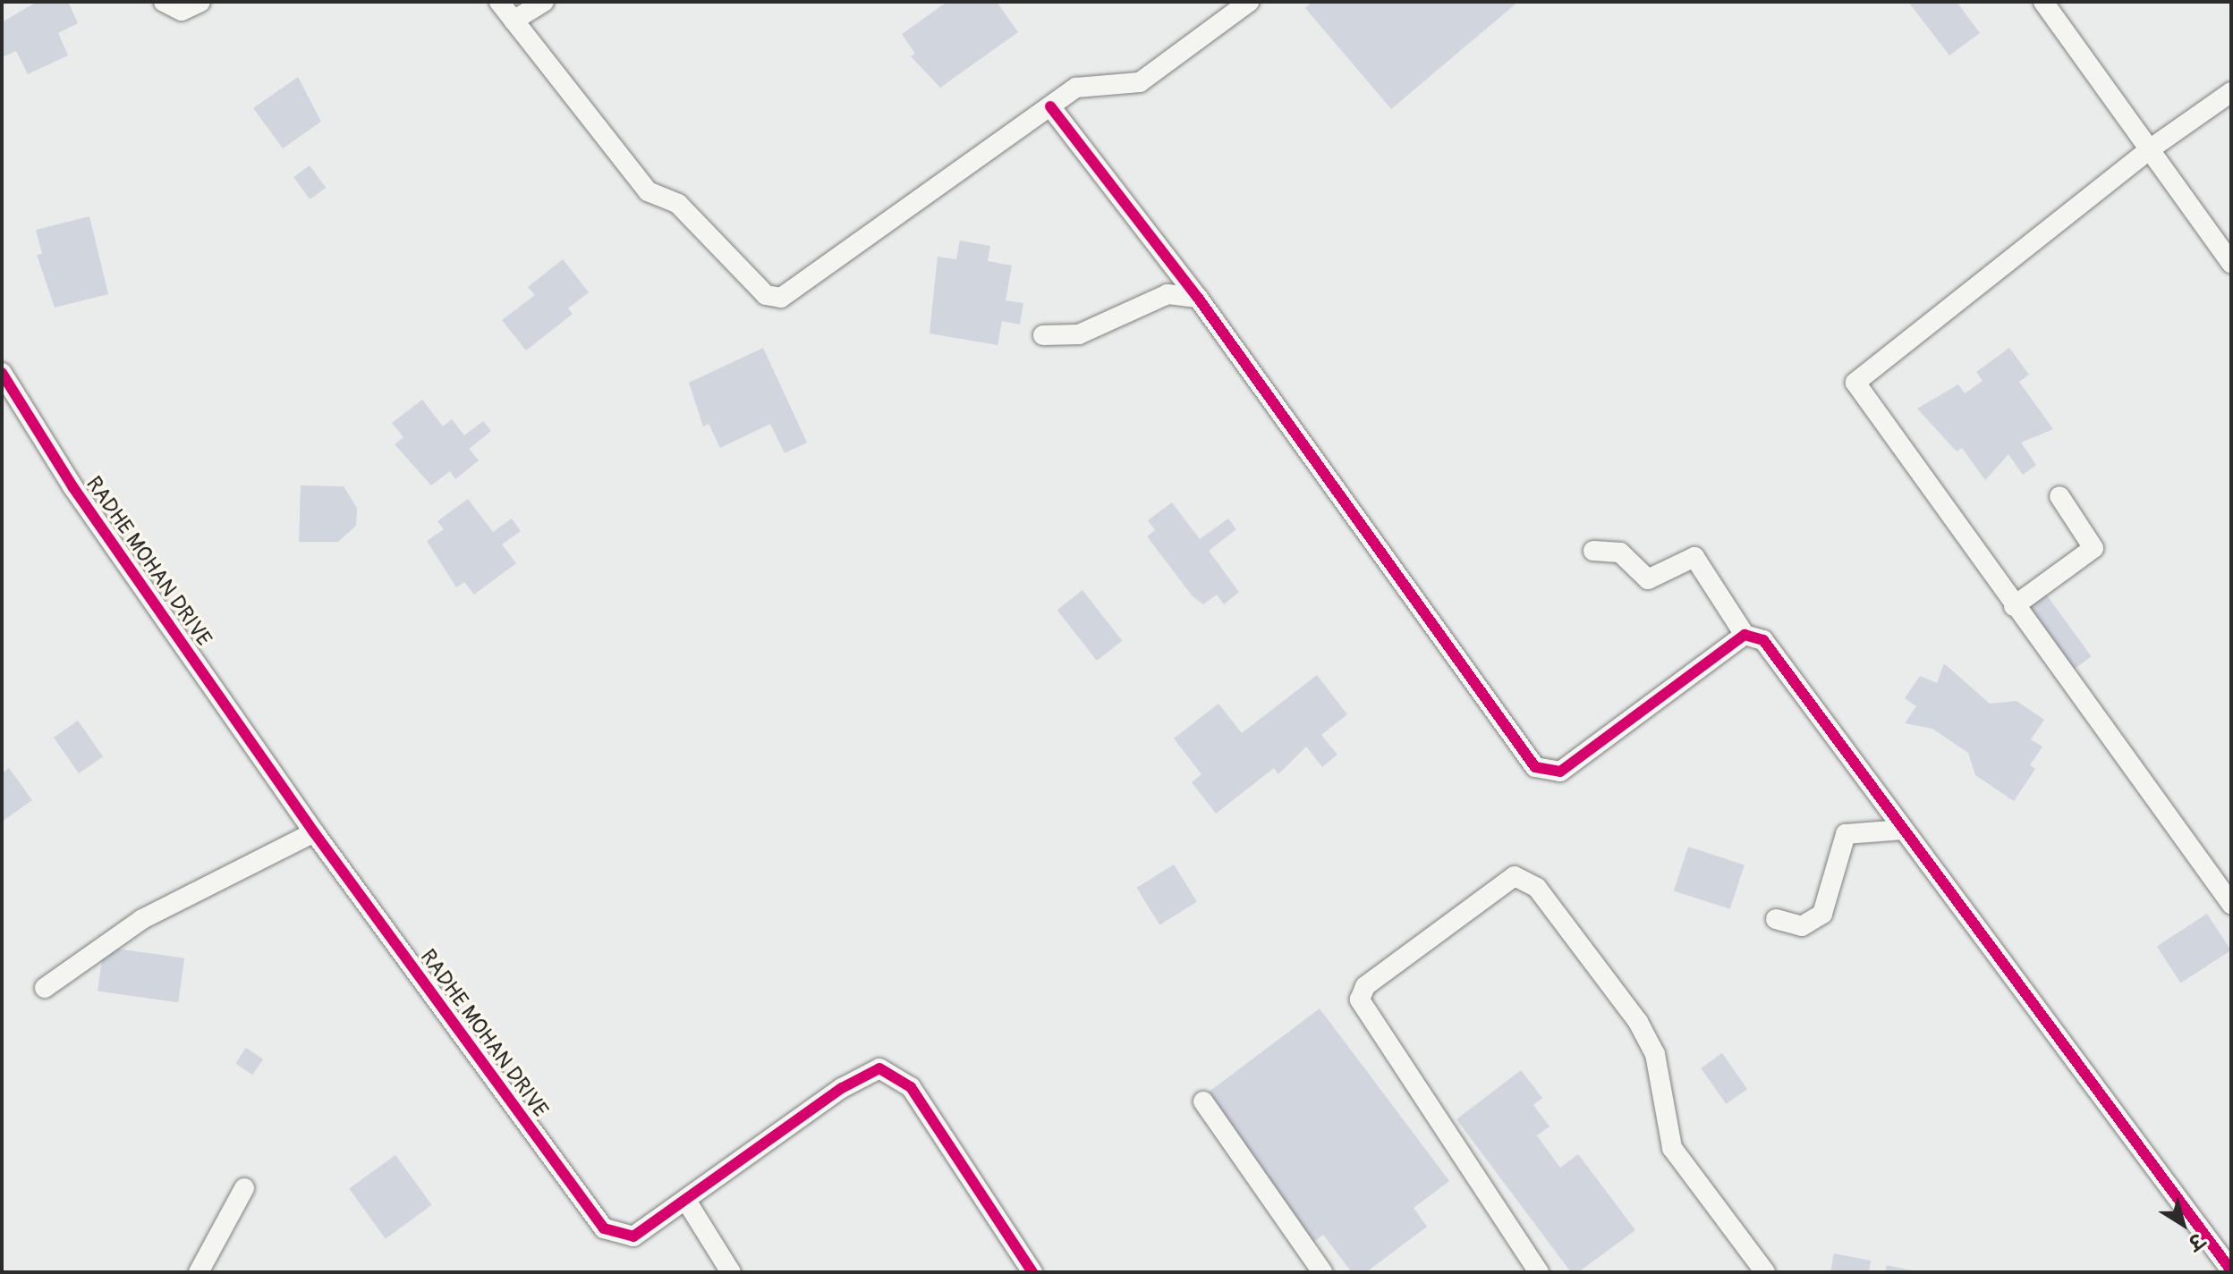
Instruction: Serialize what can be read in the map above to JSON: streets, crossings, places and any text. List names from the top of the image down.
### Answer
{
  "streets": {
    "street": ["RADHE MOHAN DRIVE"]
  },
  "north": "bottom right"
}
